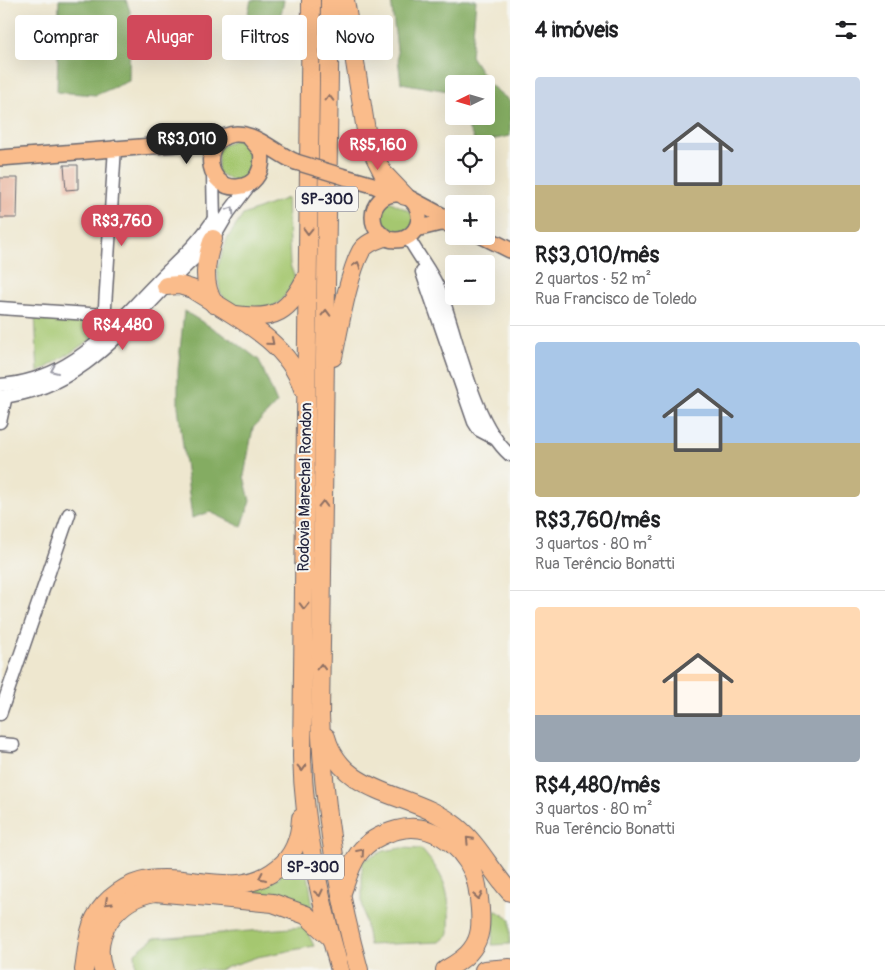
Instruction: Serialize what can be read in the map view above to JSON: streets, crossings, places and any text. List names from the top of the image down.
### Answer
{
  "streets": {
    "highway": ["SP-300", "Rodovia Marechal Rondon"]
  },
  "north": "left",
  "page": {
    "heading": "4 imóveis",
    "chip": [
      "Comprar",
      "Alugar",
      "Filtros",
      "Novo"
    ],
    "list": [
      {
        "name": "R$3,010/mês",
        "note": "2 quartos · 52 m² · Rua Francisco de Toledo"
      },
      {
        "name": "R$3,760/mês",
        "note": "3 quartos · 80 m² · Rua Terêncio Bonatti"
      },
      {
        "name": "R$4,480/mês",
        "note": "3 quartos · 80 m² · Rua Terêncio Bonatti"
      }
    ],
    "map_buttons": ["+", "−"],
    "price": [
      "R$3,010",
      "R$5,160",
      "R$3,760",
      "R$4,480"
    ]
  }
}
